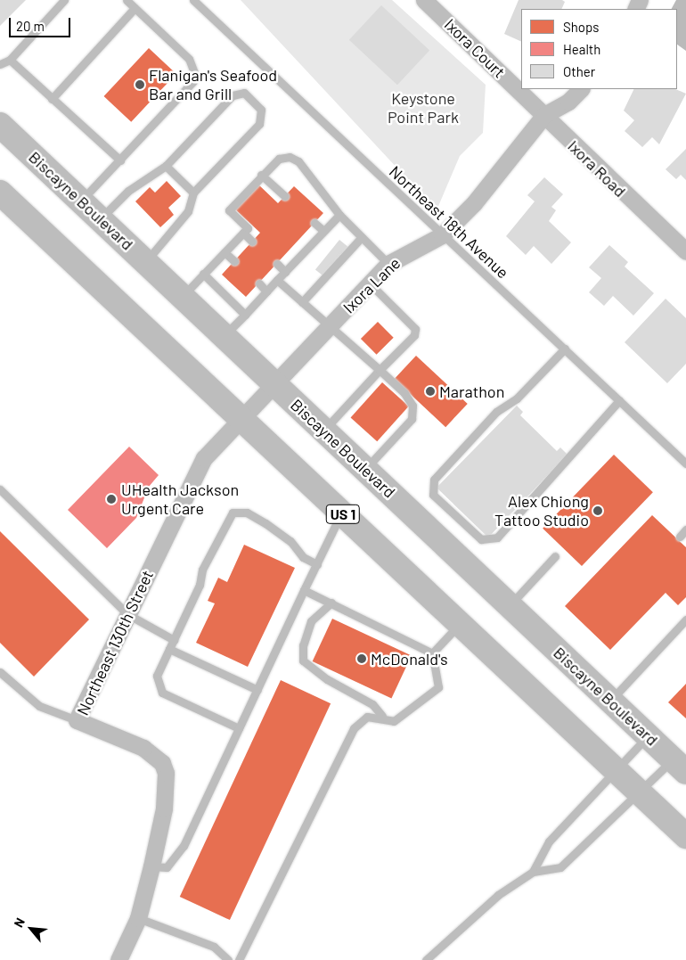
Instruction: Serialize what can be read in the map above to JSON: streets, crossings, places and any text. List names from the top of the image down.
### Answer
{
  "streets": {
    "main road": ["Biscayne Boulevard", "US 1"],
    "street": [
      "Ixora Court",
      "Ixora Road",
      "Ixora Lane",
      "Northeast 130th Street"
    ],
    "lane": ["Northeast 18th Avenue"]
  },
  "crossings": [
    ["Ixora Court", "Ixora Road"],
    ["Ixora Court", "Ixora Lane"],
    ["Ixora Road", "Ixora Lane"],
    ["Biscayne Boulevard", "Ixora Lane"],
    ["Biscayne Boulevard", "Northeast 130th Street"],
    ["Northeast 18th Avenue", "Ixora Lane"],
    ["Ixora Lane", "Northeast 130th Street"],
    ["US 1", "Northeast 130th Street"]
  ],
  "parks": ["Keystone Point Park"],
  "places": [
    "Flanigan's Seafood Bar and Grill",
    "Marathon",
    "UHealth Jackson Urgent Care",
    "Alex Chiong Tattoo Studio",
    "McDonald's"
  ],
  "legend": ["Shops", "Health", "Other"],
  "scale_bar": "20 m",
  "north": "top left"
}
